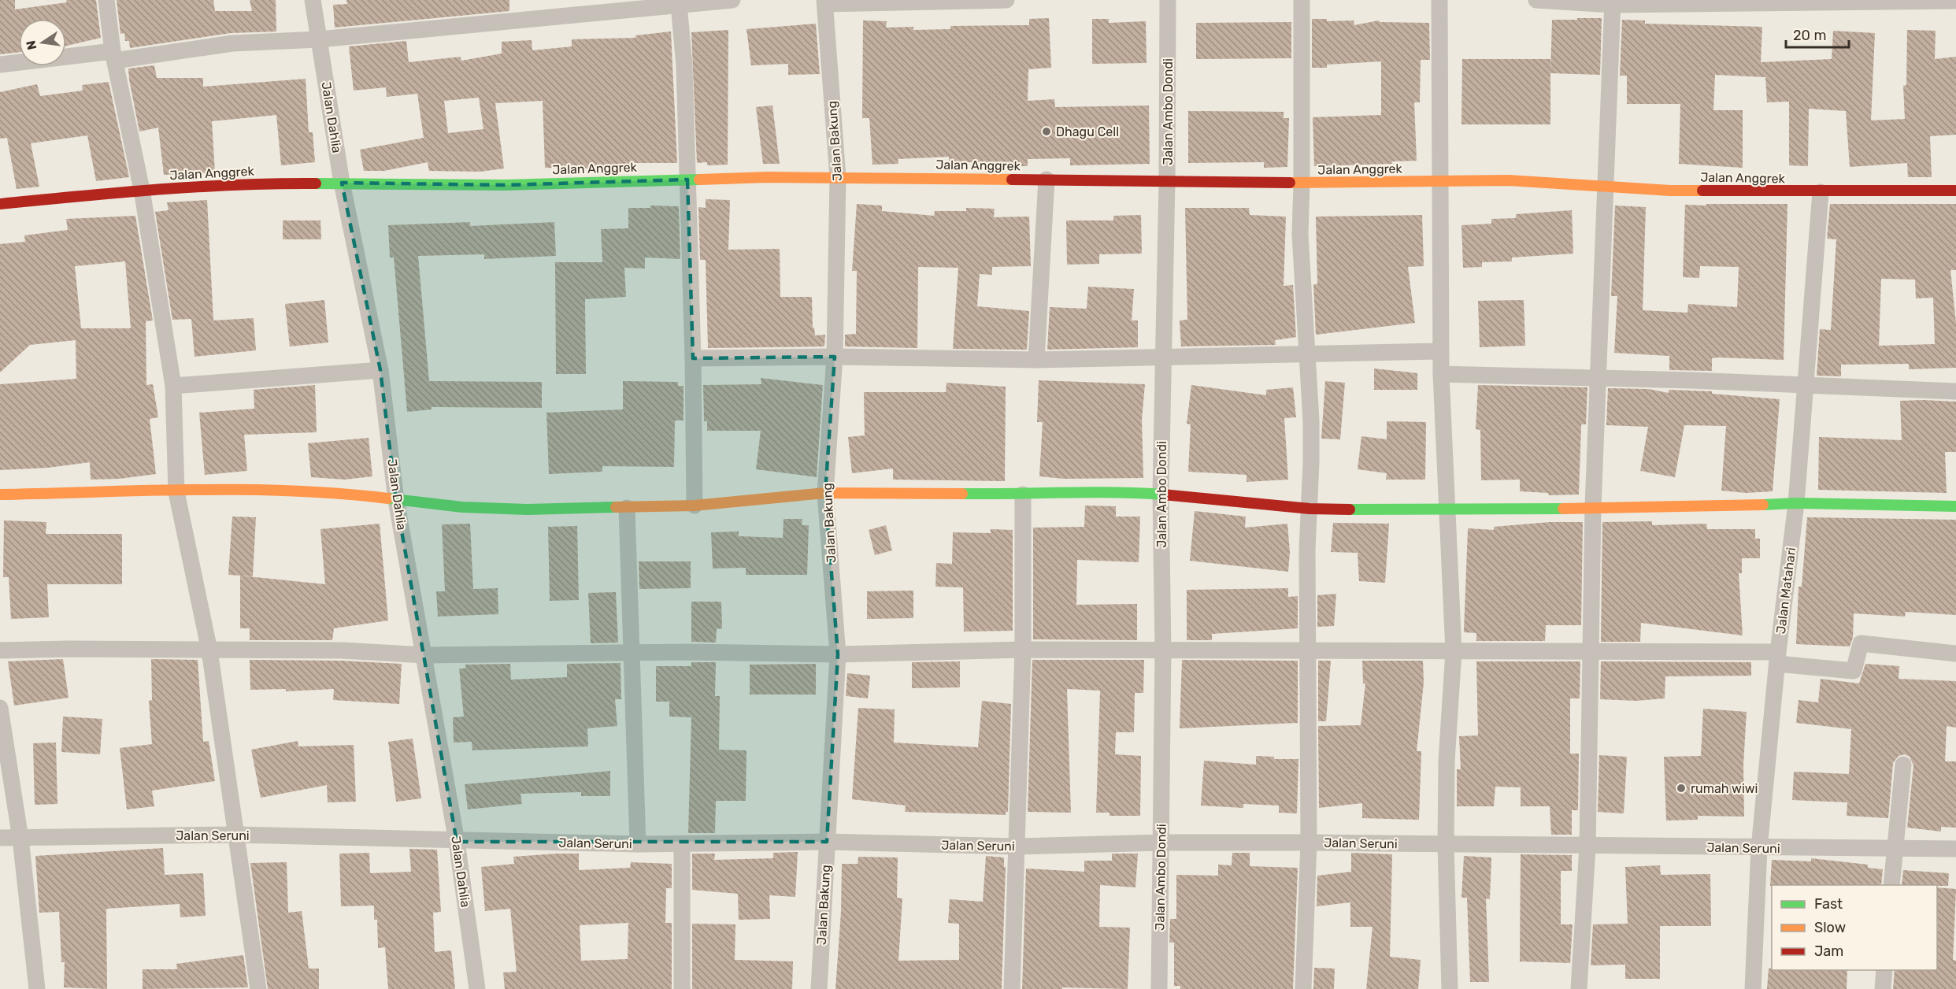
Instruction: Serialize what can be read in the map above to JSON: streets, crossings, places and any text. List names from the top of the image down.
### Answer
{
  "streets": {
    "street": [
      "Jalan Ambo Dondi",
      "Jalan Dahlia",
      "Jalan Bakung",
      "Jalan Anggrek",
      "Jalan Matahari",
      "Jalan Seruni"
    ]
  },
  "crossings": [
    ["Jalan Ambo Dondi", "Jalan Anggrek"],
    ["Jalan Ambo Dondi", "Jalan Seruni"],
    ["Jalan Dahlia", "Jalan Anggrek"],
    ["Jalan Dahlia", "Jalan Seruni"],
    ["Jalan Bakung", "Jalan Anggrek"],
    ["Jalan Bakung", "Jalan Seruni"],
    ["Jalan Anggrek", "Jalan Matahari"],
    ["Jalan Matahari", "Jalan Seruni"]
  ],
  "places": ["Dhagu Cell", "rumah wiwi"],
  "legend": ["Fast", "Slow", "Jam"],
  "scale_bar": "20 m",
  "north": "left"
}
